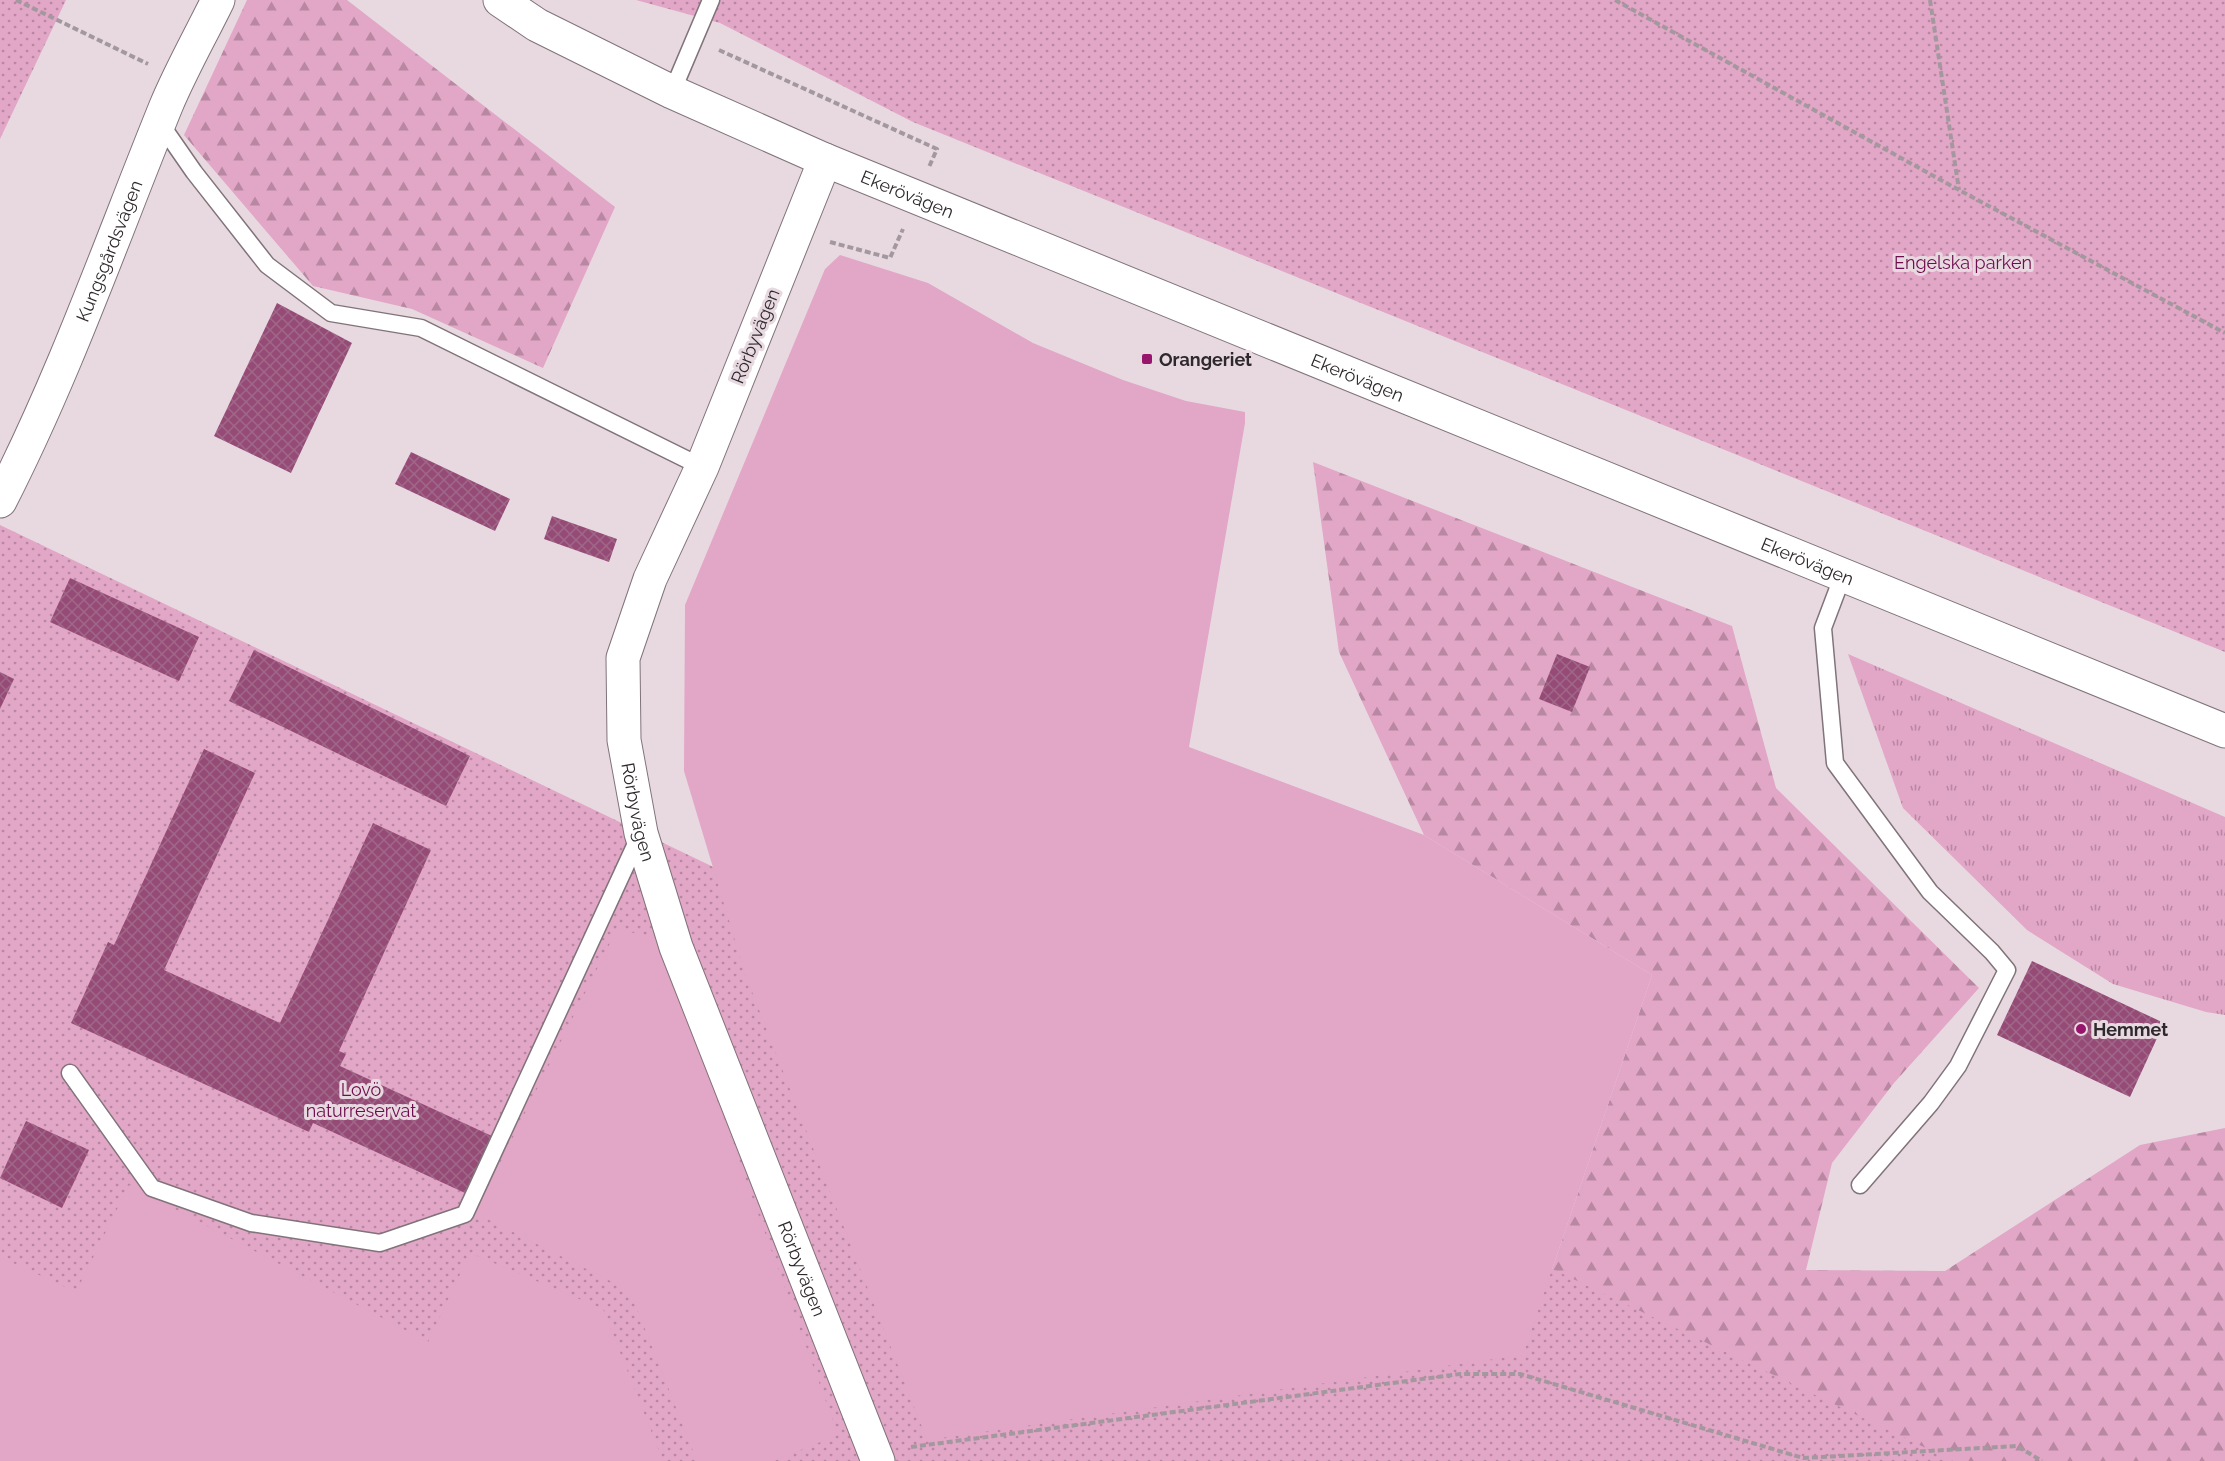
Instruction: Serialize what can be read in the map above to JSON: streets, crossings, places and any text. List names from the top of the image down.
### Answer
{
  "streets": {
    "street": ["Ekerövägen", "Kungsgårdsvägen", "Rörbyvägen"]
  },
  "crossings": [
    ["Ekerövägen", "Rörbyvägen"]
  ],
  "parks": ["Engelska parken", "Lovö naturreservat"],
  "places": {
    "transit": ["Orangeriet"],
    "other": ["Hemmet"]
  }
}
